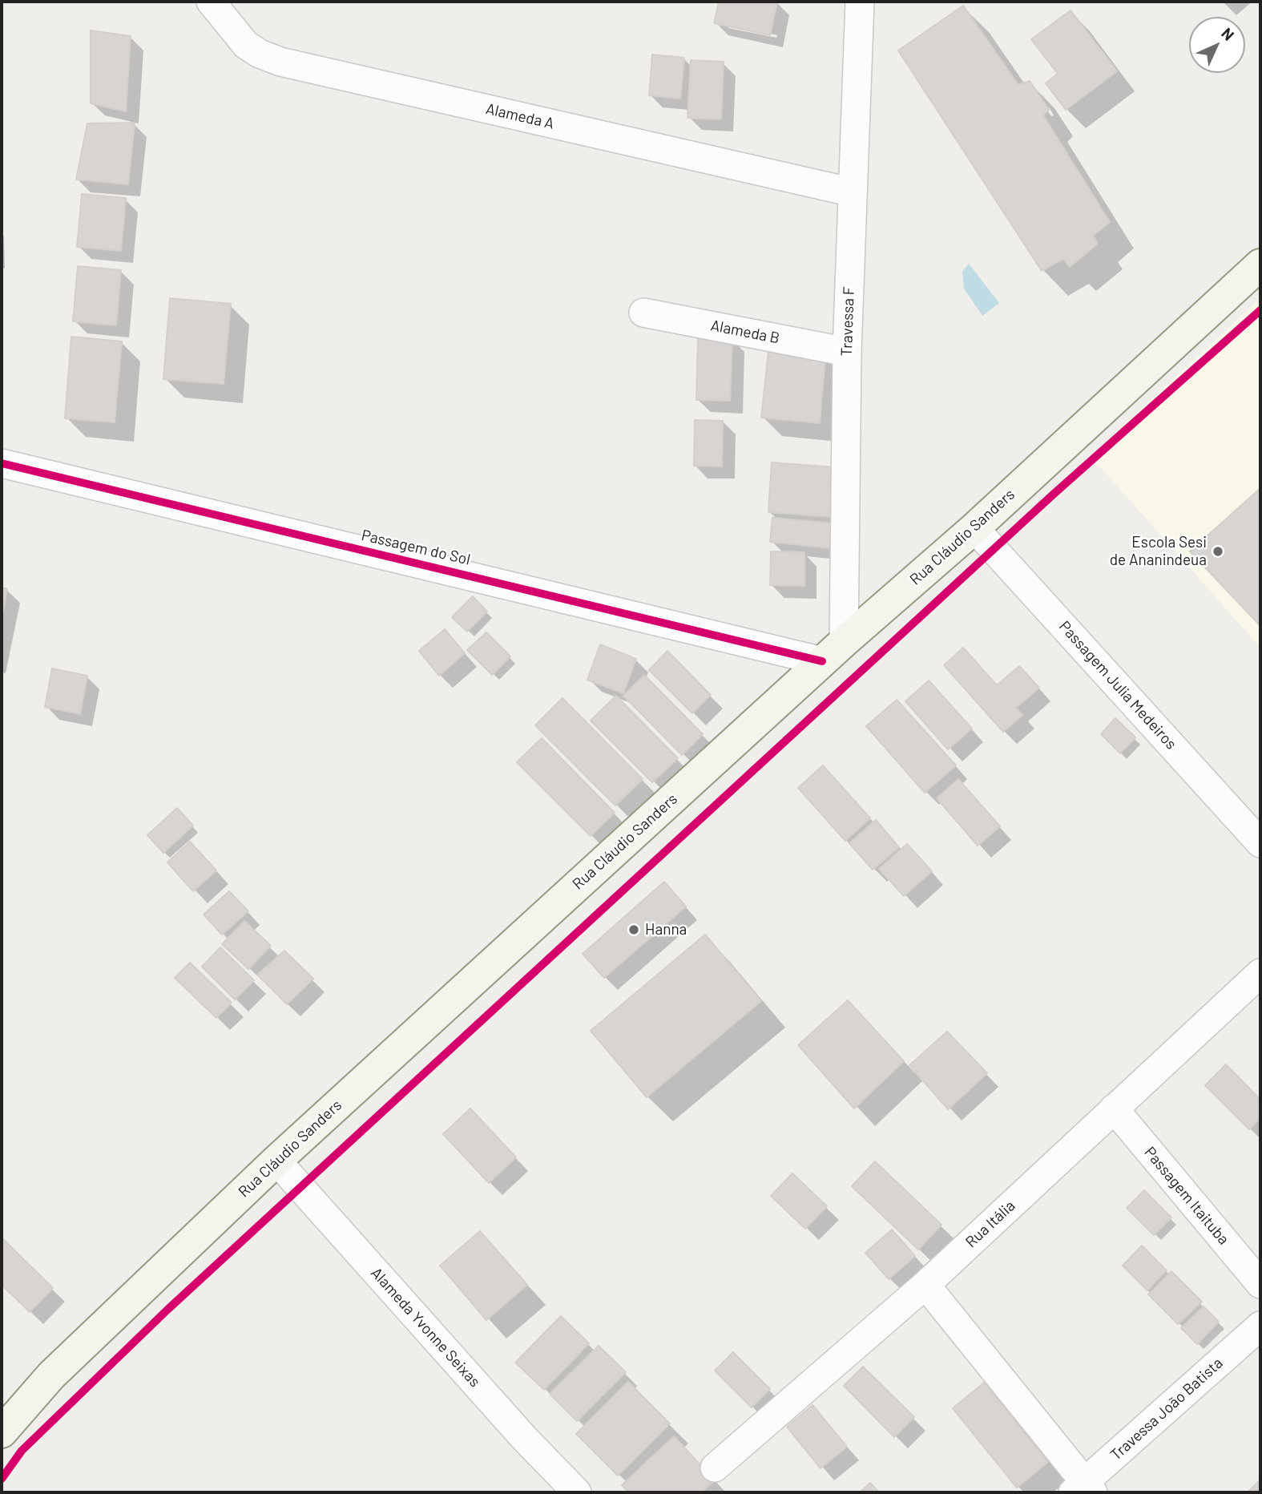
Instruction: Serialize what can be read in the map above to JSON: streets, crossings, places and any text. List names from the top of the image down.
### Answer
{
  "streets": {
    "main road": ["Rua Cláudio Sanders"],
    "street": [
      "Alameda A",
      "Travessa F",
      "Alameda B",
      "Passagem do Sol",
      "Passagem Julia Medeiros",
      "Passagem Itaituba",
      "Rua Itália",
      "Alameda Yvonne Seixas",
      "Travessa João Batista"
    ]
  },
  "crossings": [
    ["Alameda A", "Travessa F"],
    ["Travessa F", "Alameda B"],
    ["Travessa F", "Rua Cláudio Sanders"],
    ["Travessa F", "Passagem do Sol"],
    ["Rua Cláudio Sanders", "Passagem do Sol"],
    ["Rua Cláudio Sanders", "Passagem Julia Medeiros"],
    ["Rua Cláudio Sanders", "Alameda Yvonne Seixas"],
    ["Passagem Itaituba", "Rua Itália"]
  ],
  "places": ["Escola Sesi de Ananindeua", "Hanna"],
  "north": "top right"
}
